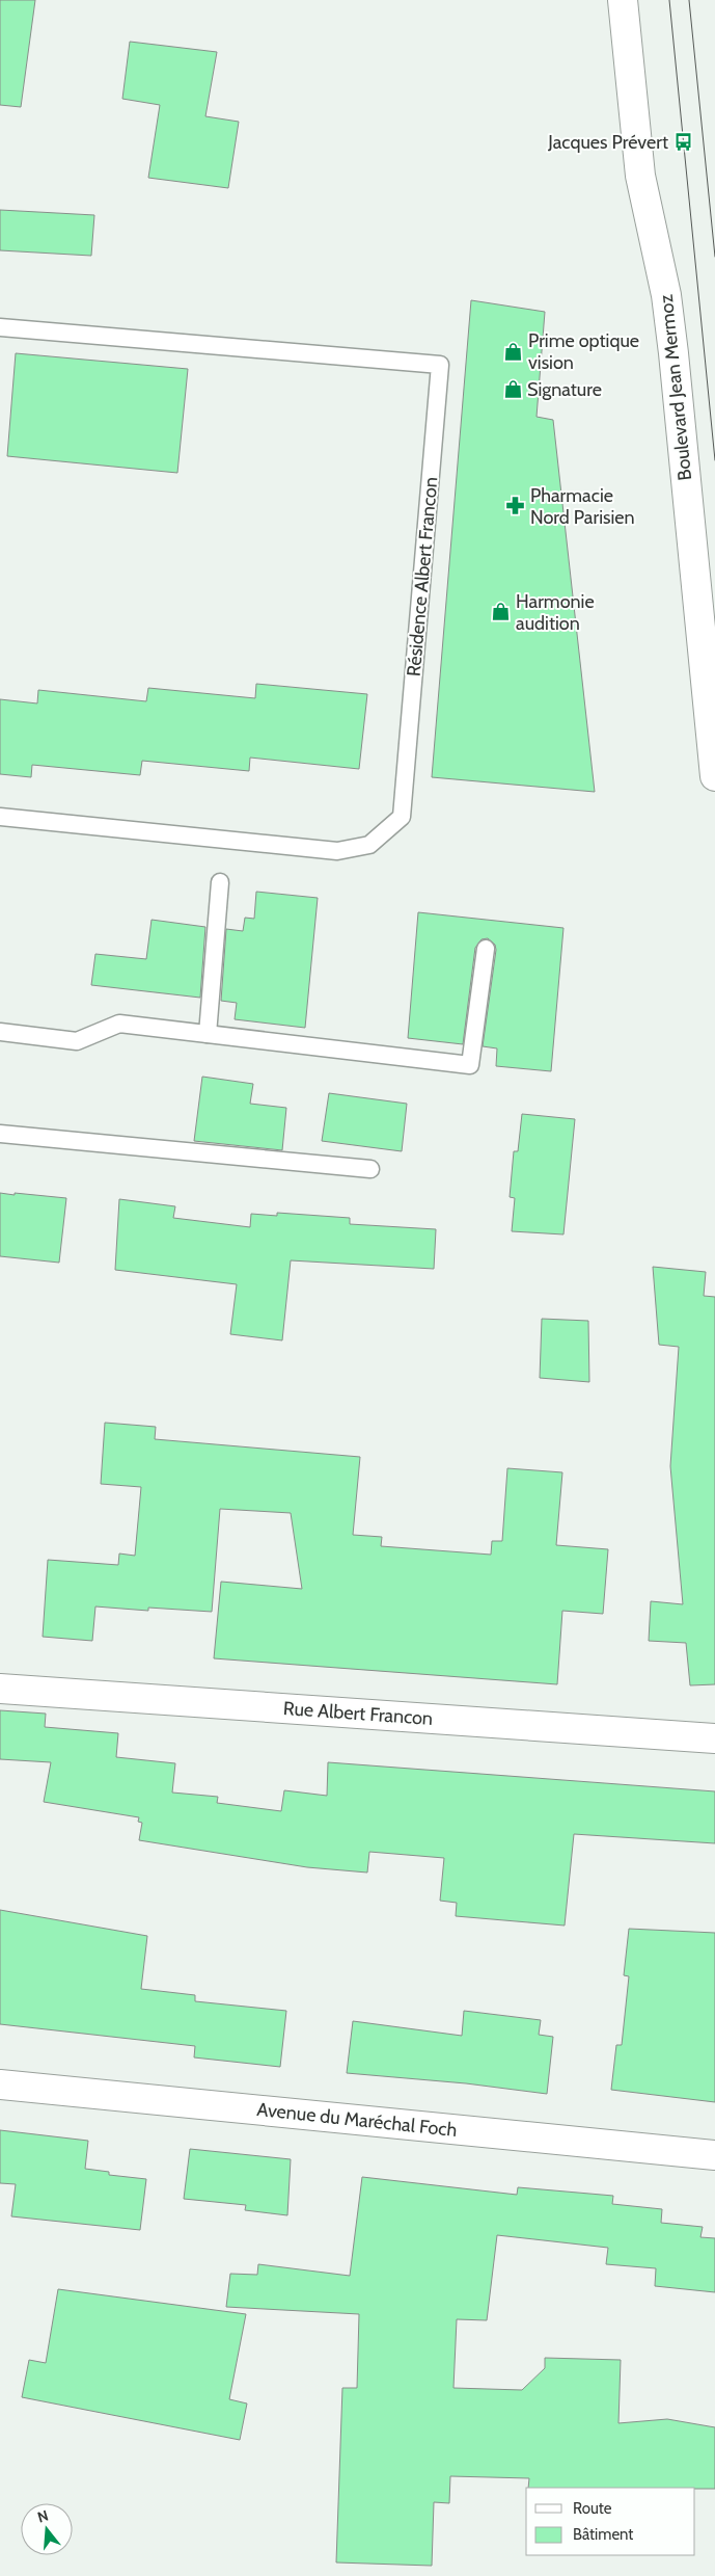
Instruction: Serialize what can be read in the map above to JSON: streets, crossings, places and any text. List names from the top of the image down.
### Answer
{
  "streets": {
    "street": ["Boulevard Jean Mermoz", "Rue Albert Francon", "Avenue du Maréchal Foch"],
    "lane": ["Résidence Albert Francon"]
  },
  "places": {
    "bus stop": ["Jacques Prévert"],
    "shop": ["Prime optique vision", "Signature", "Harmonie audition"],
    "pharmacy": ["Pharmacie Nord Parisien"]
  },
  "legend": ["Route", "Bâtiment"],
  "north": "top"
}
